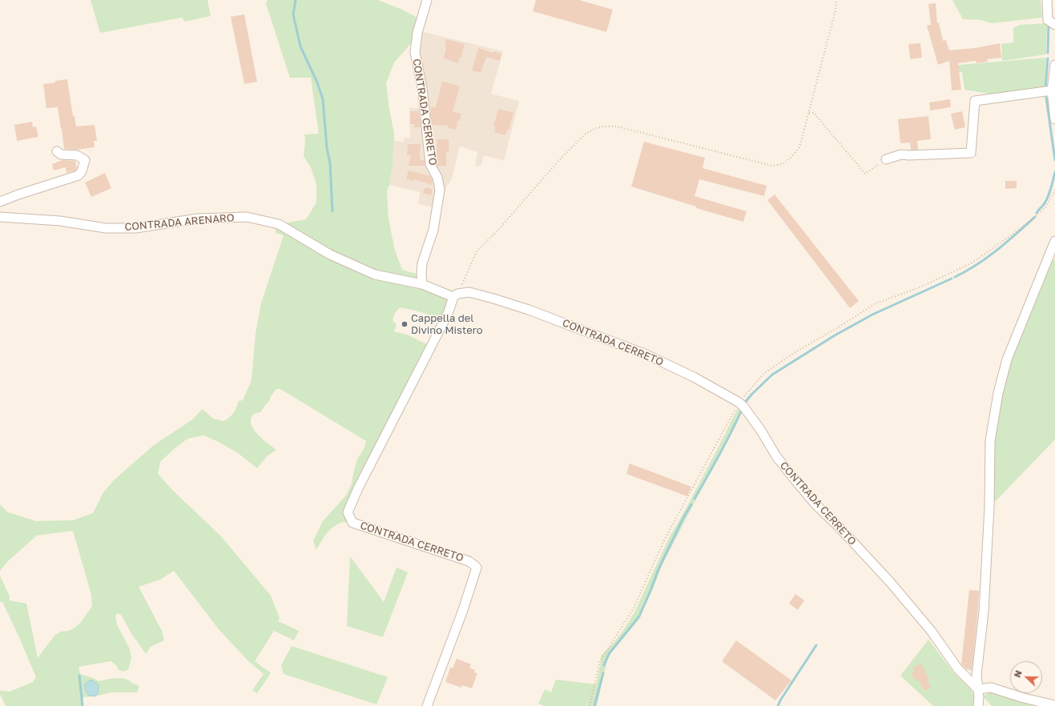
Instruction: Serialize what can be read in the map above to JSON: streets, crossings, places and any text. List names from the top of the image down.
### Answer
{
  "streets": {
    "street": ["CONTRADA CERRETO", "CONTRADA ARENARO"]
  },
  "crossings": [
    ["CONTRADA CERRETO", "CONTRADA ARENARO"]
  ],
  "places": ["Cappella del Divino Mistero"],
  "north": "left"
}
